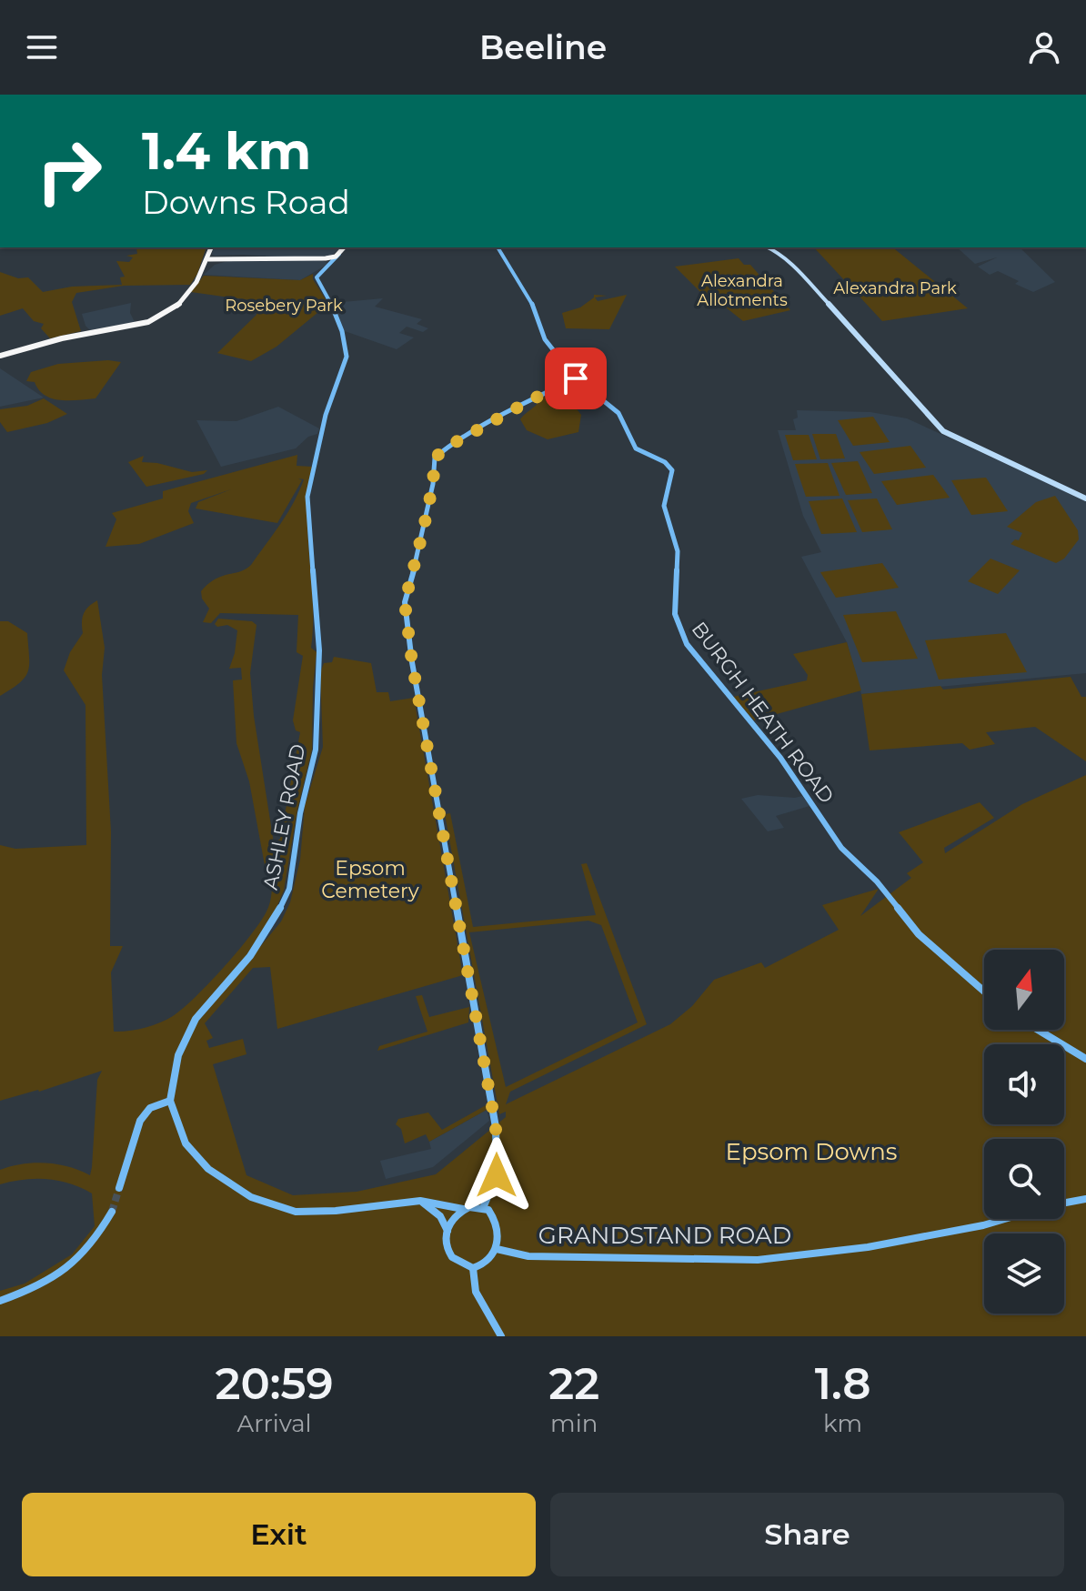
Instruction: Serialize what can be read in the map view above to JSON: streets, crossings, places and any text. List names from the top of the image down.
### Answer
{
  "streets": {
    "highway": ["ASHLEY ROAD"],
    "main road": ["BURGH HEATH ROAD", "GRANDSTAND ROAD"]
  },
  "crossings": [
    ["ASHLEY ROAD", "GRANDSTAND ROAD"]
  ],
  "parks": [
    "Alexandra Allotments",
    "Alexandra Park",
    "Rosebery Park",
    "Epsom Cemetery",
    "Epsom Downs"
  ],
  "north": "top",
  "page": {
    "header": "Beeline",
    "turn": ["1.4 km", "Downs Road"],
    "eta": [
      "20:59",
      "Arrival",
      "22",
      "min",
      "1.8",
      "km"
    ],
    "buttons": ["Exit", "Share"]
  }
}
